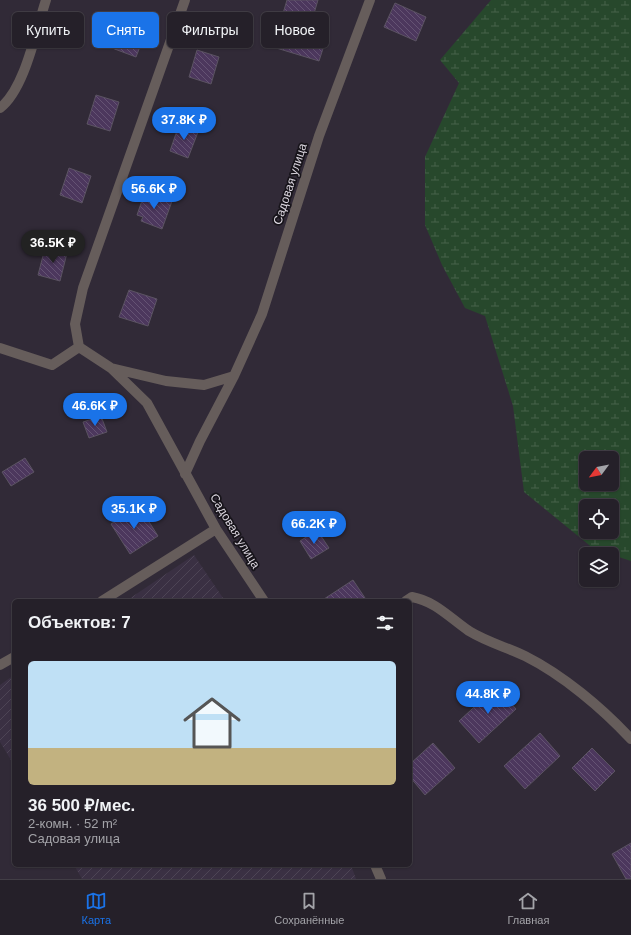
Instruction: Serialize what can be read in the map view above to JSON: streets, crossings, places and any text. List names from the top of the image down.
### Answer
{
  "streets": {
    "street": ["Садовая улица"]
  },
  "north": "bottom left",
  "page": {
    "chip": [
      "Купить",
      "Снять",
      "Фильтры",
      "Новое"
    ],
    "price": [
      "37.8K ₽",
      "56.6K ₽",
      "36.5K ₽",
      "46.6K ₽",
      "35.1K ₽",
      "66.2K ₽",
      "44.8K ₽"
    ],
    "heading": "Объектов: 7",
    "list": [
      {
        "name": "36 500 ₽/мес.",
        "note": "2-комн. · 52 m² · Садовая улица"
      }
    ],
    "tabs": ["Карта", "Сохранённые", "Главная"]
  }
}
